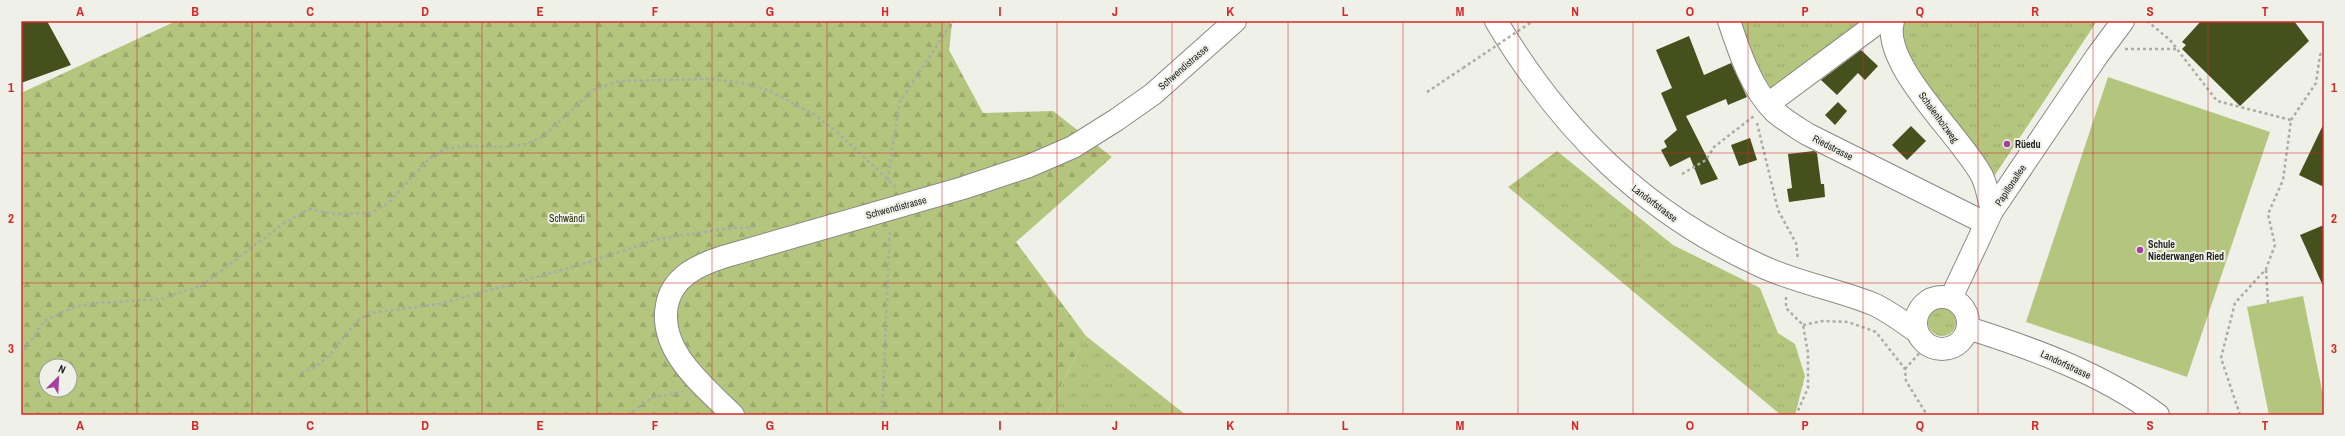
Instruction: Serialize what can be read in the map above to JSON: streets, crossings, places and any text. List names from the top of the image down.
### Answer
{
  "streets": {
    "street": [
      "Schwendistrasse",
      "Schalenholzweg",
      "Riedstrasse",
      "Papillonallee",
      "Landorfstrasse"
    ]
  },
  "crossings": [
    ["Schalenholzweg", "Riedstrasse"],
    ["Schalenholzweg", "Papillonallee"],
    ["Riedstrasse", "Papillonallee"],
    ["Papillonallee", "Landorfstrasse"]
  ],
  "parks": ["Schwändi"],
  "places": ["Rüedu", "Schule Niederwangen Ried"],
  "north": "top right",
  "grid": {
    "columns": [
      "A",
      "B",
      "C",
      "D",
      "E",
      "F",
      "G",
      "H",
      "I",
      "J",
      "K",
      "L",
      "M",
      "N",
      "O",
      "P",
      "Q",
      "R",
      "S",
      "T"
    ],
    "rows": ["1", "2", "3"]
  }
}
